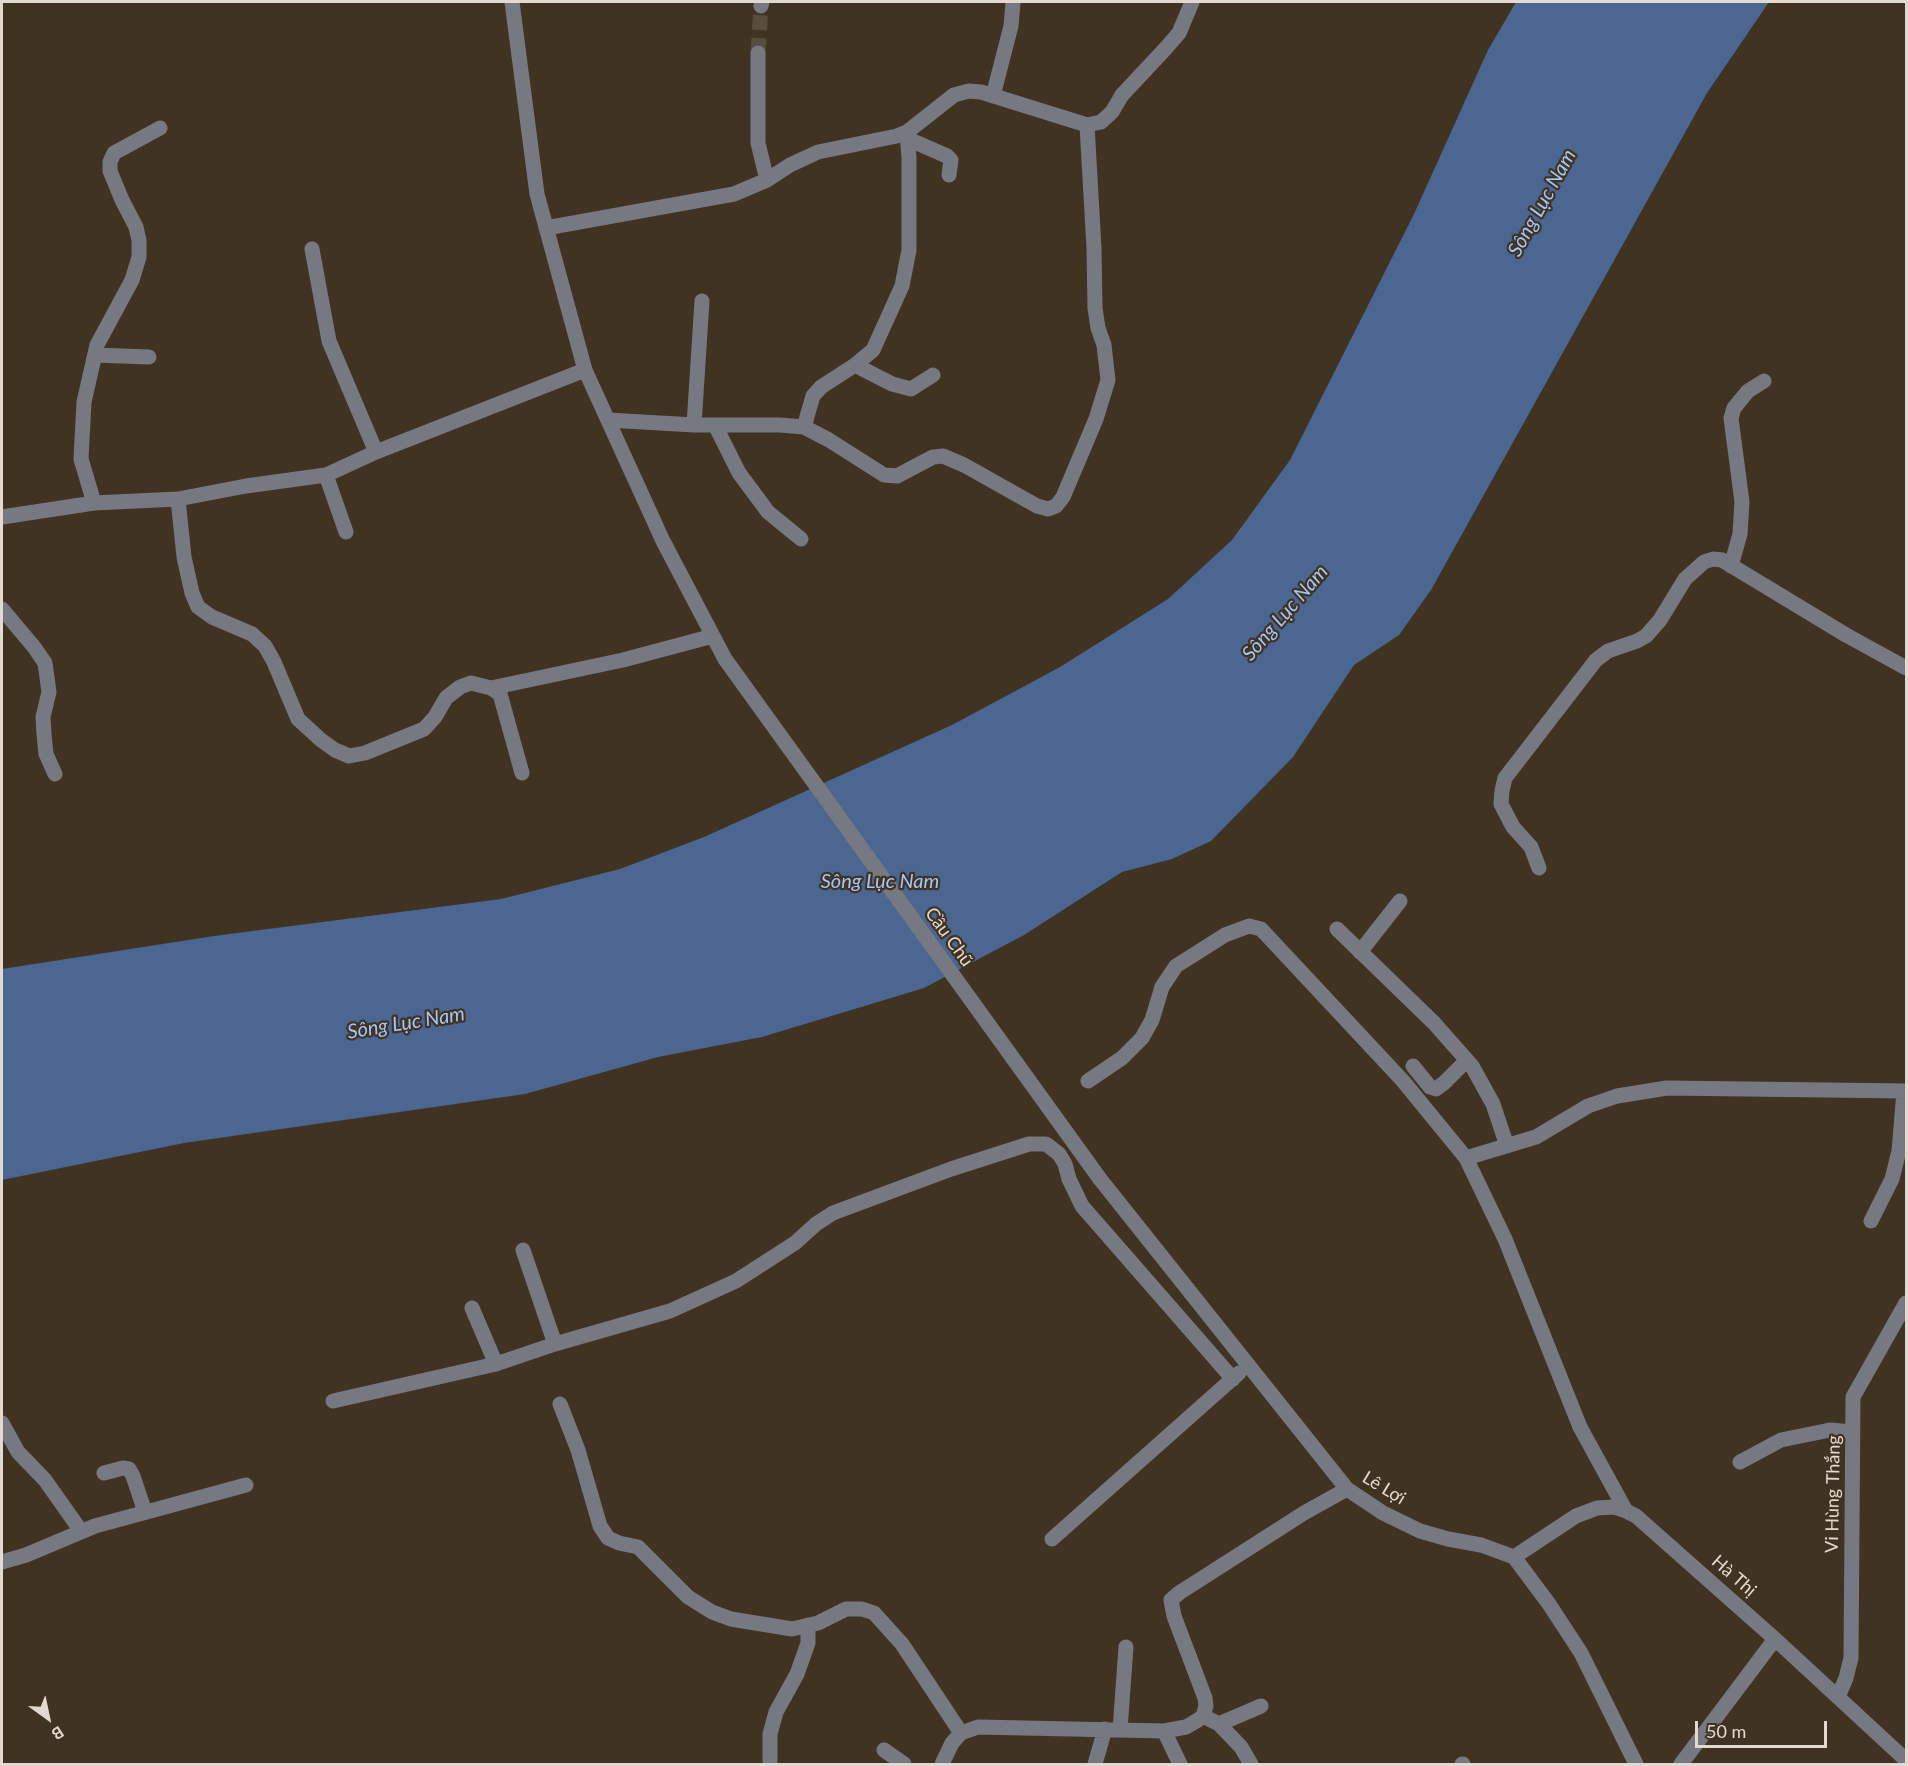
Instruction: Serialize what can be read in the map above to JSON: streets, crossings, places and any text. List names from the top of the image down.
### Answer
{
  "streets": {
    "street": [
      "Cầu Chũ",
      "Lê Lợi",
      "Vi Hùng Thắng",
      "Hà Thị"
    ]
  },
  "crossings": [
    ["Cầu Chũ", "Lê Lợi"],
    ["Vi Hùng Thắng", "Hà Thị"]
  ],
  "water": ["Sông Lục Nam"],
  "scale_bar": "50 m",
  "north": "bottom right"
}
